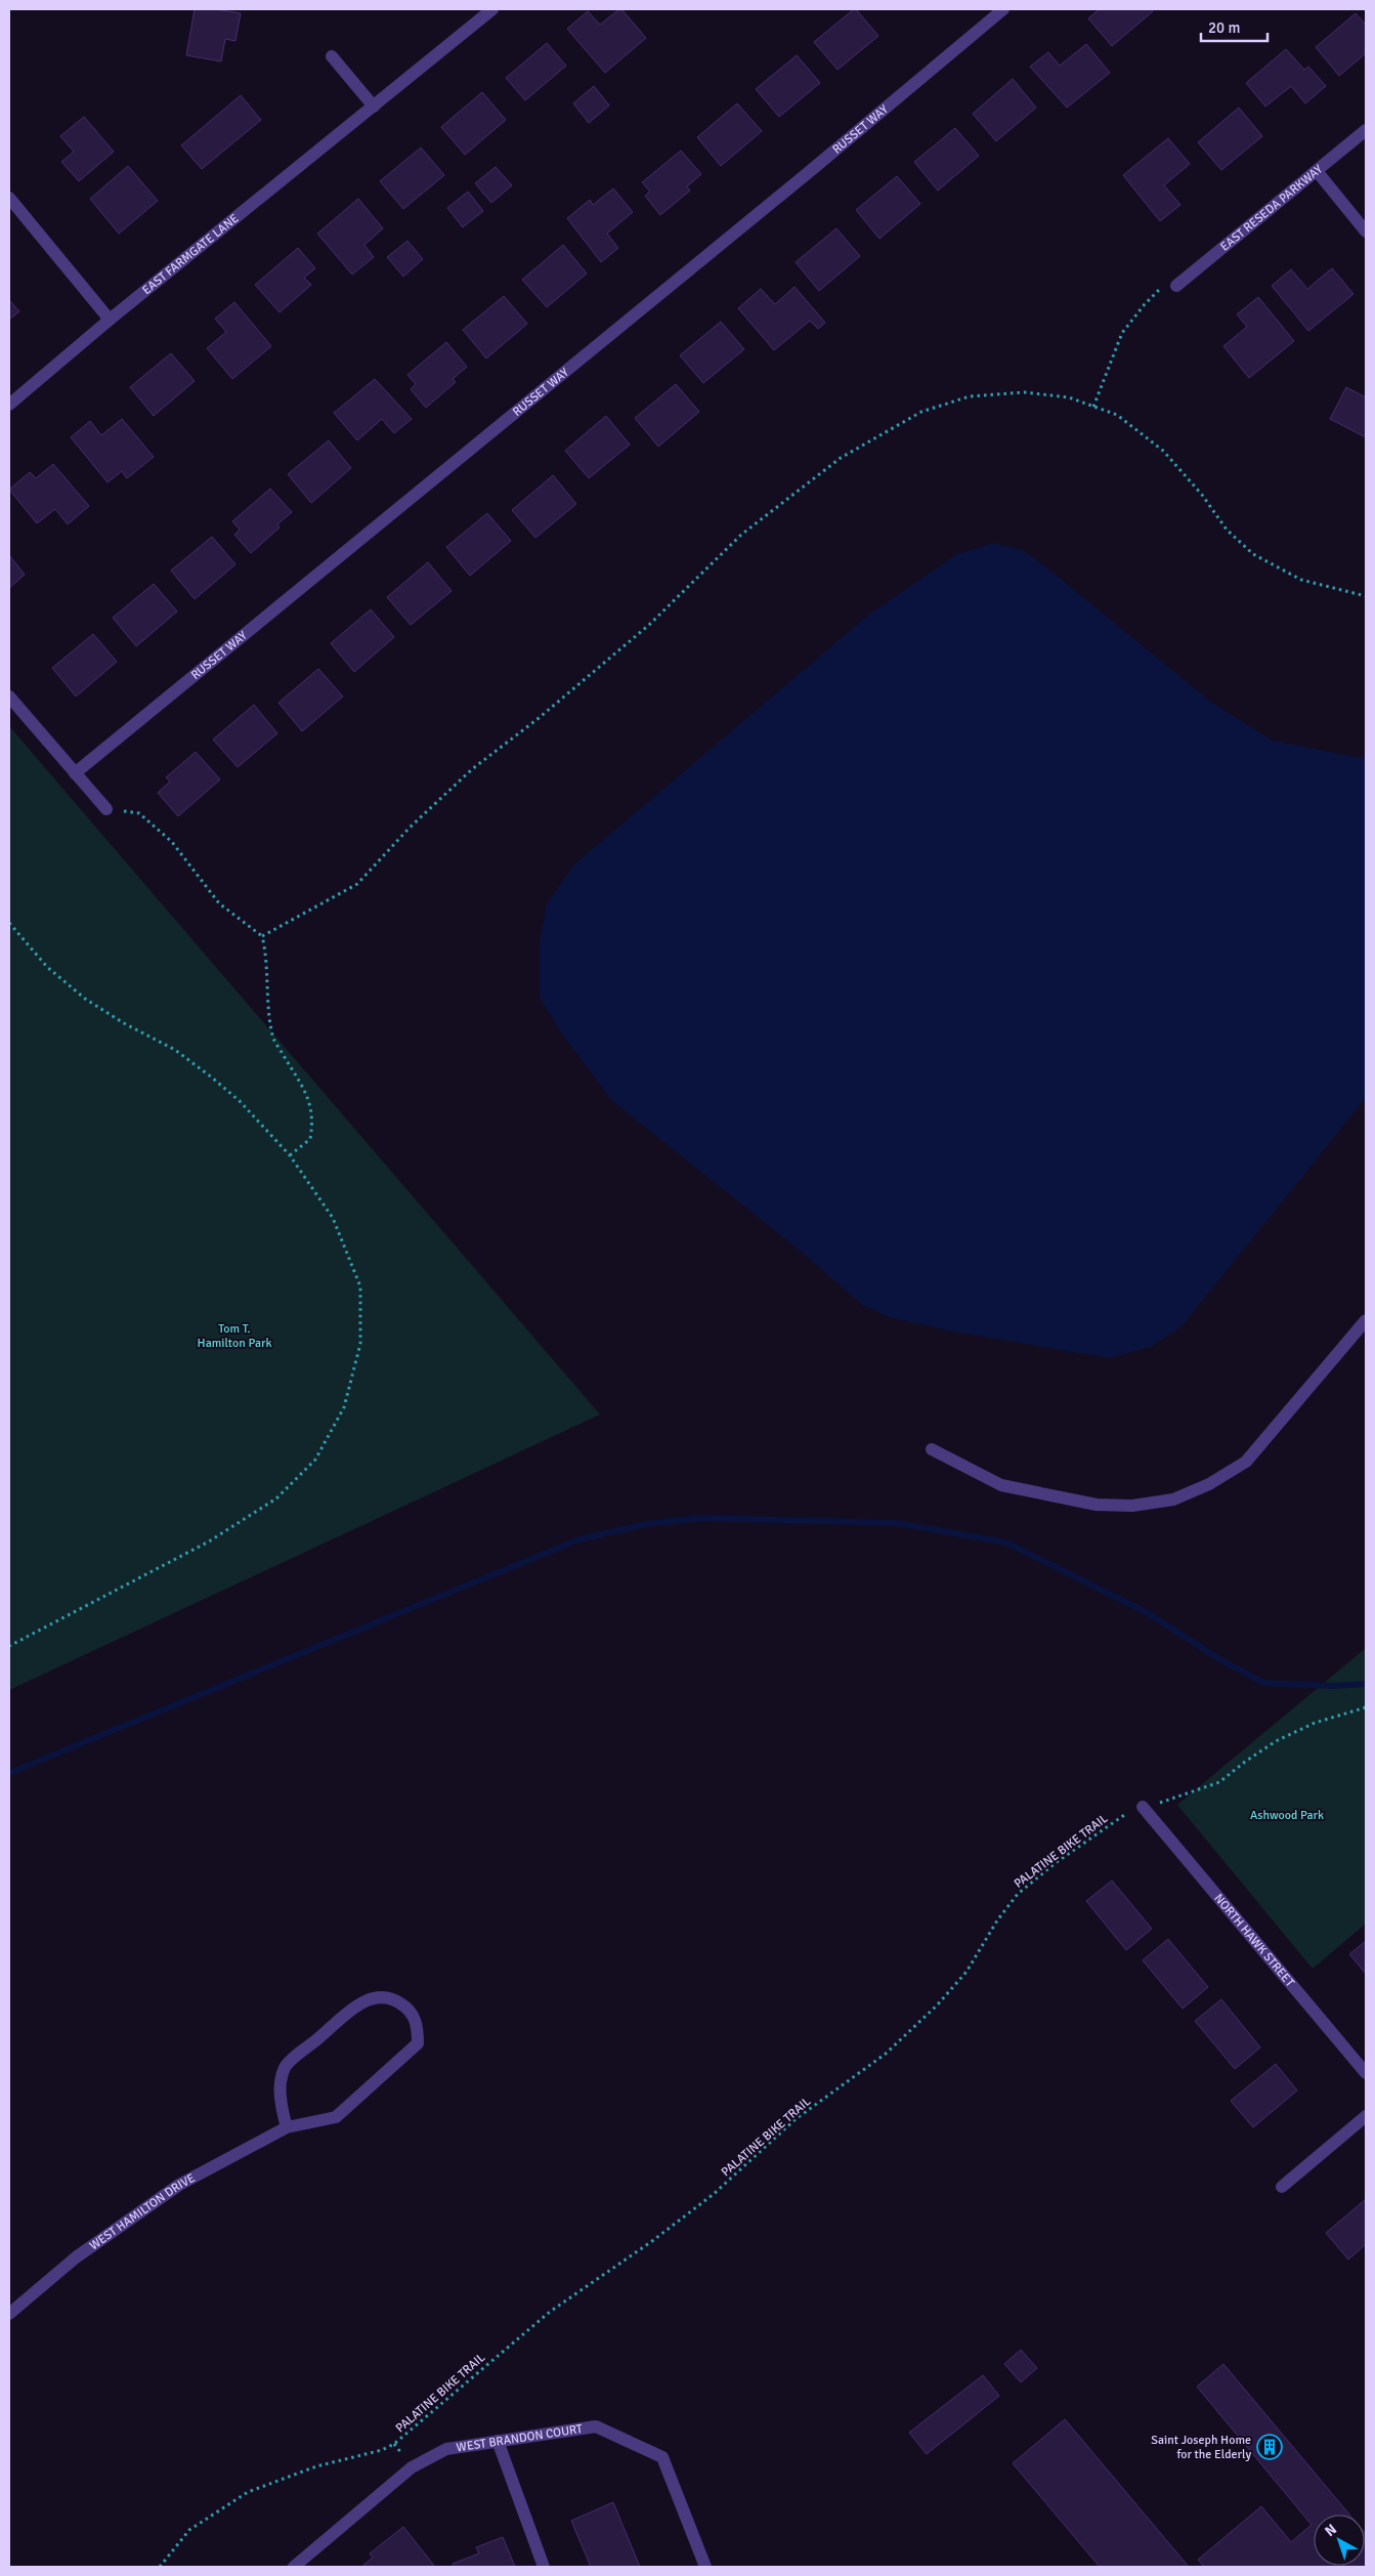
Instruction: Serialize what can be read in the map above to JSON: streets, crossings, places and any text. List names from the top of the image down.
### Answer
{
  "streets": {
    "street": [
      "RUSSET WAY",
      "EAST RESEDA PARKWAY",
      "EAST FARMGATE LANE",
      "NORTH HAWK STREET",
      "WEST HAMILTON DRIVE",
      "WEST BRANDON COURT"
    ],
    "path": ["PALATINE BIKE TRAIL"]
  },
  "crossings": [
    ["PALATINE BIKE TRAIL", "NORTH HAWK STREET"]
  ],
  "parks": ["Tom T. Hamilton Park", "Ashwood Park"],
  "places": {
    "building": ["Saint Joseph Home for the Elderly"]
  },
  "scale_bar": "20 m",
  "north": "top left"
}
